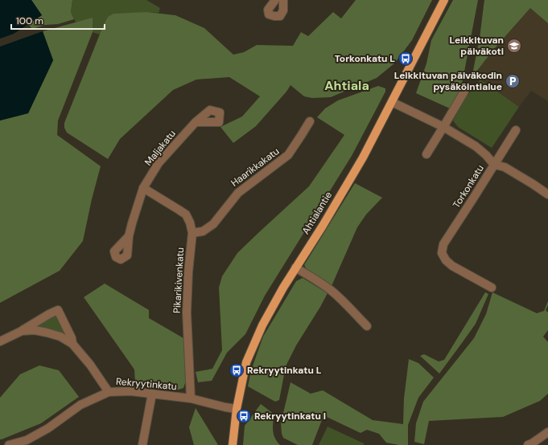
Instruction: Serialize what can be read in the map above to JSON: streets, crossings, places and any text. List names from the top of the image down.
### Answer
{
  "streets": {
    "main road": ["Ahtialantie"],
    "street": [
      "Maljakatu",
      "Haarikkakatu",
      "Torkonkatu",
      "Pikarikivenkatu",
      "Rekryytinkatu"
    ]
  },
  "crossings": [
    ["Maljakatu", "Pikarikivenkatu"],
    ["Haarikkakatu", "Pikarikivenkatu"],
    ["Torkonkatu", "Ahtialantie"],
    ["Ahtialantie", "Rekryytinkatu"],
    ["Pikarikivenkatu", "Rekryytinkatu"]
  ],
  "districts": ["Ahtiala"],
  "places": {
    "school or university": ["Leikkituvan päiväkoti"],
    "bus stop": ["Torkonkatu L", "Rekryytinkatu L", "Rekryytinkatu I"],
    "parking": ["Leikkituvan päiväkodin pysäköintialue"]
  },
  "scale_bar": "100 m"
}
